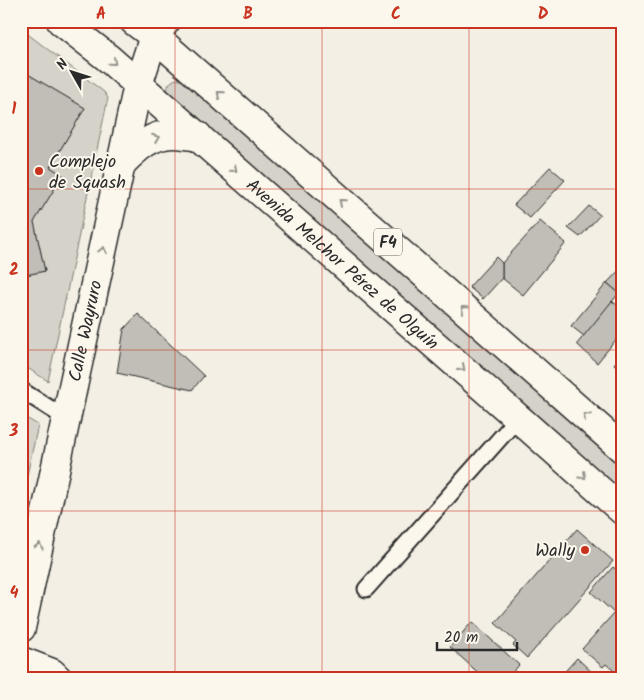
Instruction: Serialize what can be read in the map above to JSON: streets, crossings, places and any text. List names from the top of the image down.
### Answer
{
  "streets": {
    "main road": ["F4", "Avenida Melchor Pérez de Olguín", "Calle Wayruro"]
  },
  "crossings": [
    ["F4", "Calle Wayruro"],
    ["Avenida Melchor Pérez de Olguín", "Calle Wayruro"]
  ],
  "one_way": ["Calle Wayruro"],
  "places": ["Complejo de Squash", "Wally"],
  "scale_bar": "20 m",
  "north": "top left",
  "grid": {
    "columns": [
      "A",
      "B",
      "C",
      "D"
    ],
    "rows": [
      "1",
      "2",
      "3",
      "4"
    ]
  }
}
